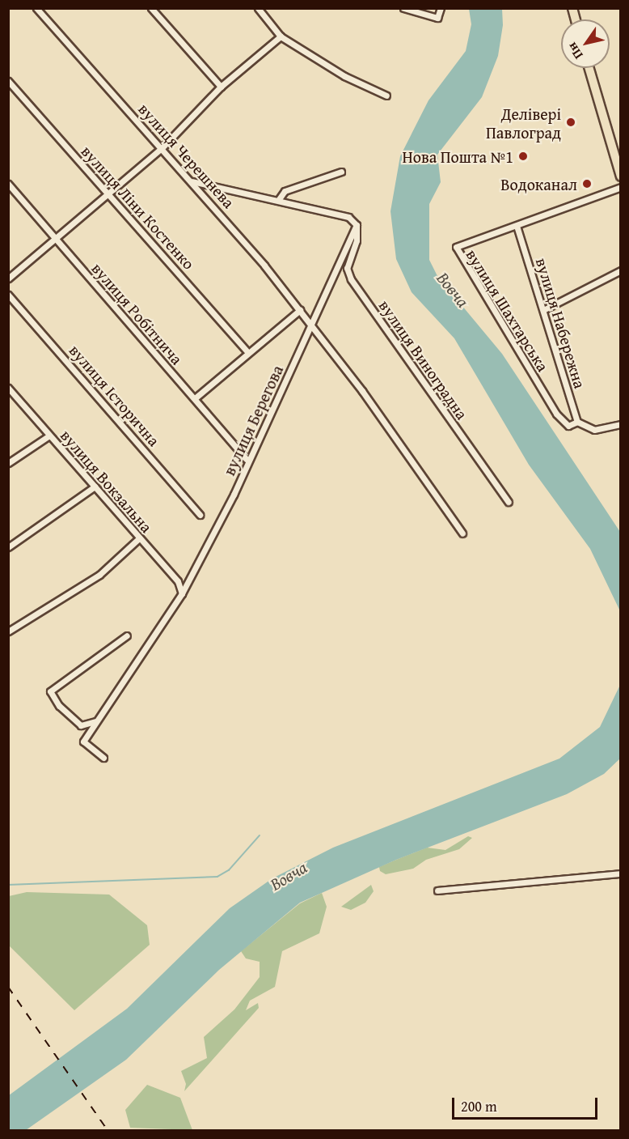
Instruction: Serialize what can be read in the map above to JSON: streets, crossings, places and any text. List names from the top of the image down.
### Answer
{
  "streets": {
    "street": [
      "вулиця Черешнева",
      "вулиця Ліни Костенко",
      "вулиця Шахтарська",
      "вулиця Робітнича",
      "вулиця Набережна",
      "вулиця Виноградна",
      "вулиця Історична",
      "вулиця Берегова",
      "вулиця Вокзальна"
    ]
  },
  "crossings": [
    ["вулиця Черешнева", "вулиця Берегова"],
    ["вулиця Шахтарська", "вулиця Набережна"],
    ["вулиця Робітнича", "вулиця Берегова"],
    ["вулиця Виноградна", "вулиця Берегова"],
    ["вулиця Берегова", "вулиця Вокзальна"]
  ],
  "water": ["Вовча"],
  "places": ["Делівері Павлоград", "Нова Пошта №1", "Водоканал"],
  "scale_bar": "200 m",
  "north": "bottom left"
}
